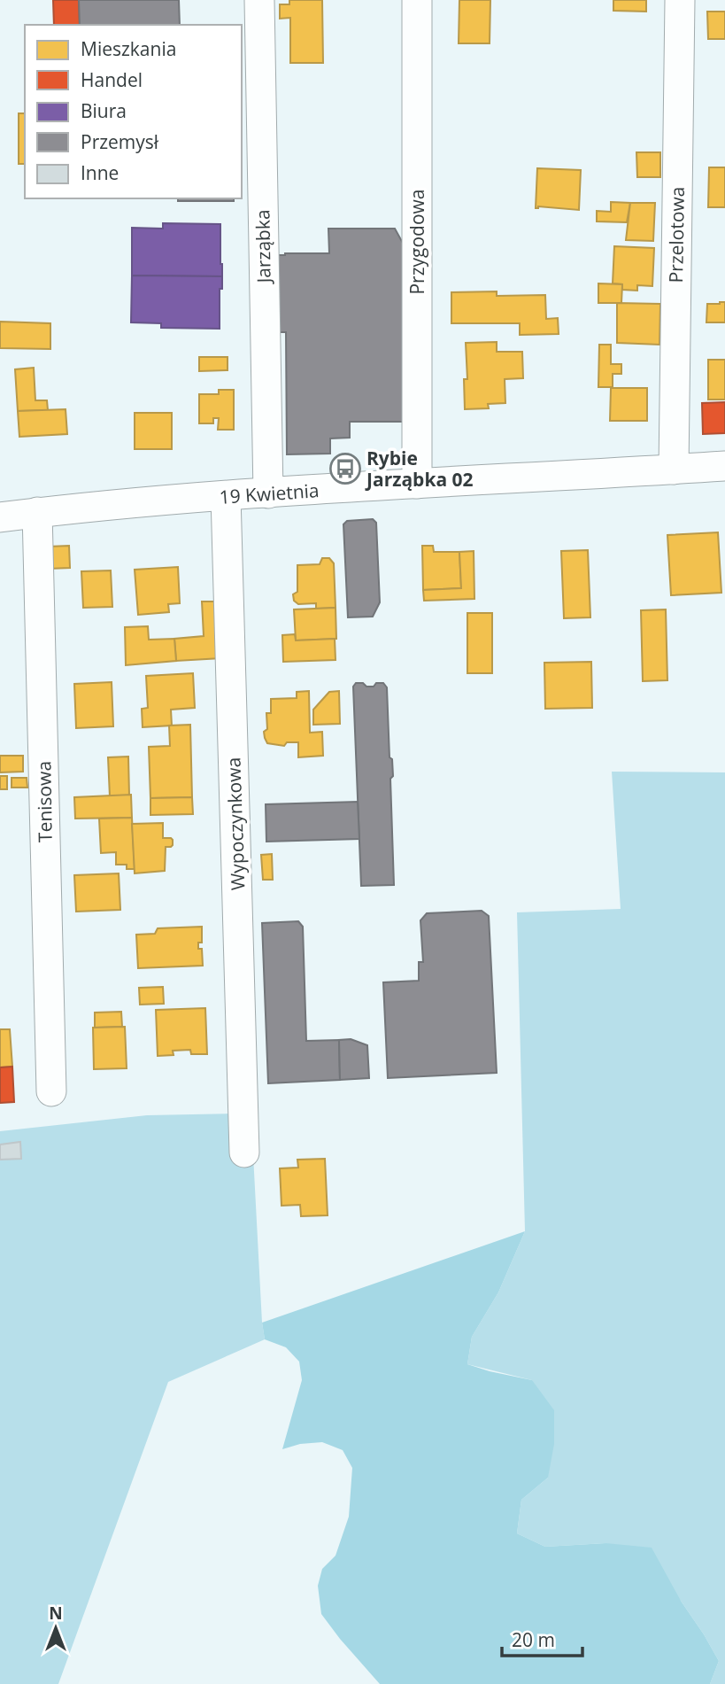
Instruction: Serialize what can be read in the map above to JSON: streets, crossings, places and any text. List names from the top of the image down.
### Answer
{
  "streets": {
    "street": [
      "Przelotowa",
      "Przygodowa",
      "Jarząbka",
      "19 Kwietnia",
      "Tenisowa",
      "Wypoczynkowa"
    ]
  },
  "crossings": [
    ["Przelotowa", "19 Kwietnia"],
    ["Przygodowa", "19 Kwietnia"],
    ["Jarząbka", "19 Kwietnia"],
    ["19 Kwietnia", "Tenisowa"],
    ["19 Kwietnia", "Wypoczynkowa"]
  ],
  "places": {
    "bus stop": ["Rybie Jarząbka 02"]
  },
  "legend": [
    "Mieszkania",
    "Handel",
    "Biura",
    "Przemysł",
    "Inne"
  ],
  "scale_bar": "20 m",
  "north": "top"
}
